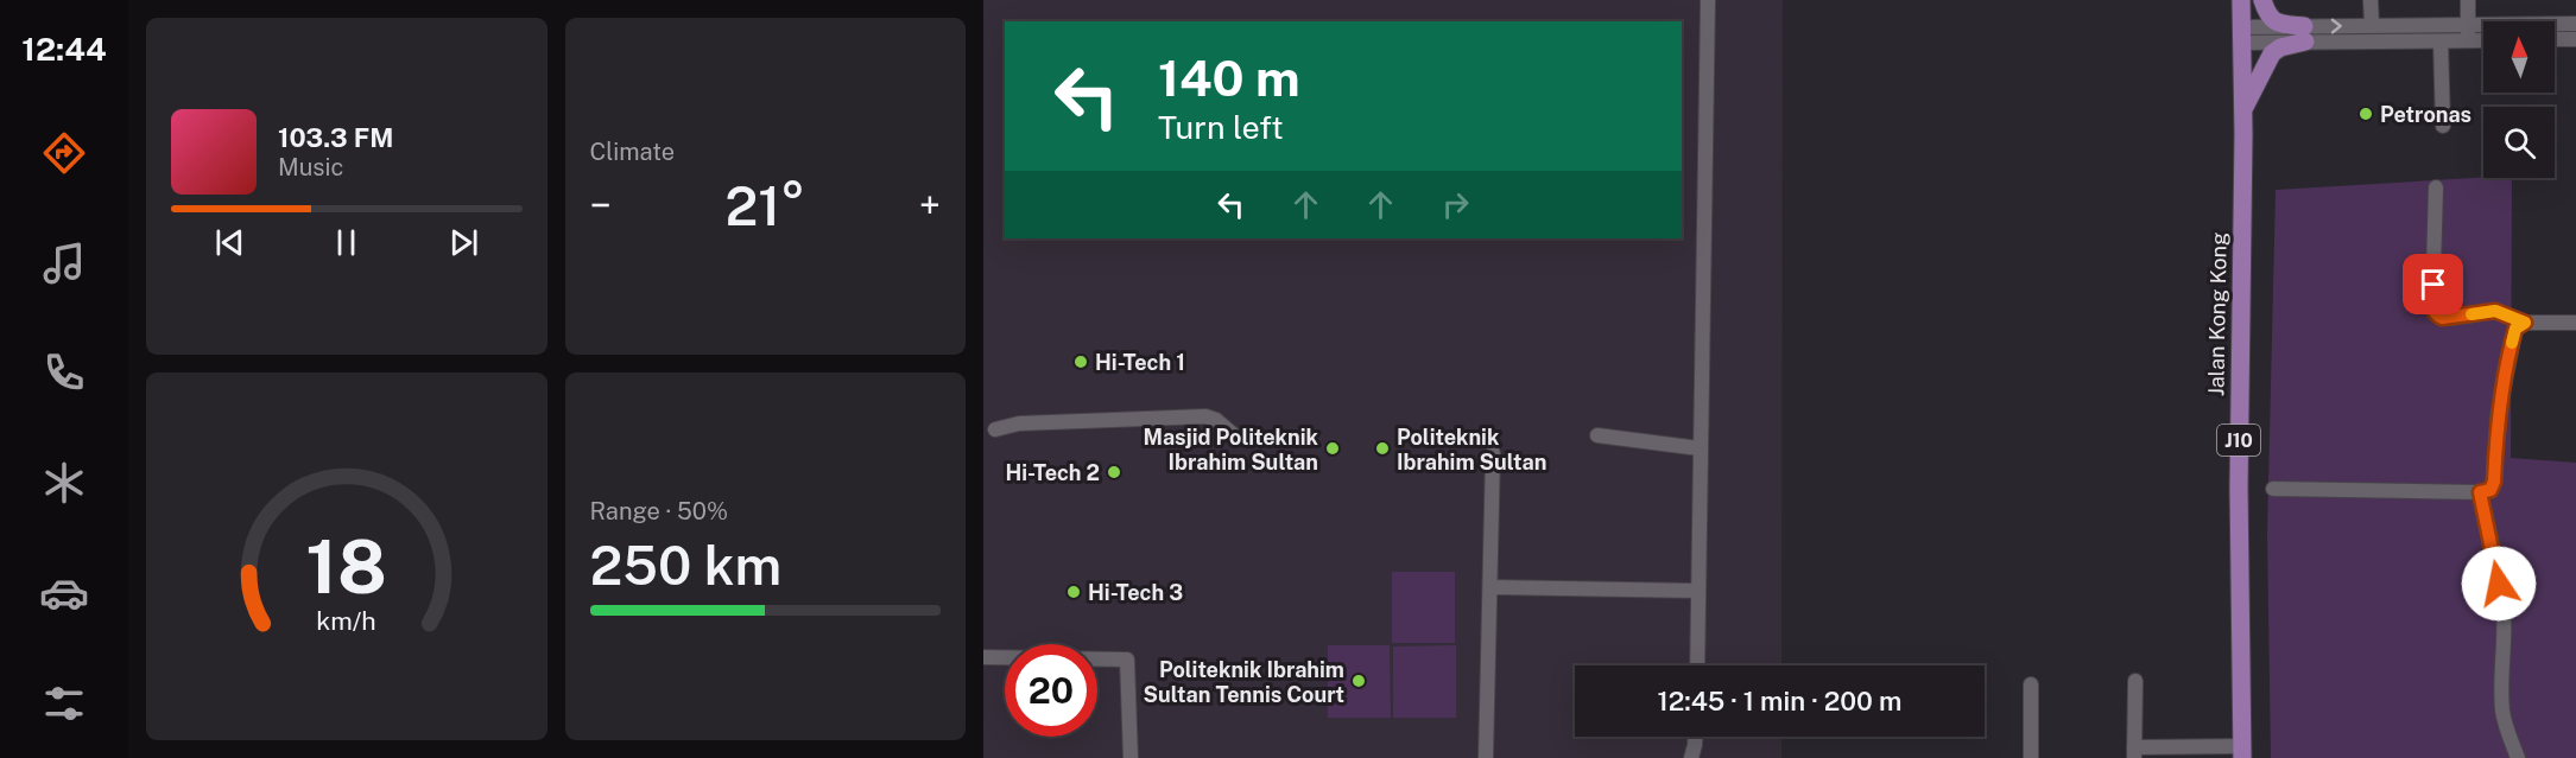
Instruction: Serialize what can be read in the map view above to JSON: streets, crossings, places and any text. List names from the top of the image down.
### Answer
{
  "streets": {
    "main road": ["Jalan Kong Kong", "J10"]
  },
  "places": [
    "Petronas",
    "Hi-Tech 1",
    "Masjid Politeknik Ibrahim Sultan",
    "Politeknik Ibrahim Sultan",
    "Hi-Tech 2",
    "Hi-Tech 3",
    "Politeknik Ibrahim Sultan Tennis Court"
  ],
  "north": "top",
  "page": {
    "tabs": "12:44",
    "tile": [
      "Climate",
      ["Range · 50%", "250 km"]
    ],
    "turn": ["140 m", "Turn left"],
    "song": ["103.3 FM", "Music"],
    "heat": ["−", "21°", "+"],
    "limit": "20",
    "trip": "12:45 · 1 min · 200 m",
    "gauge": ["18", "km/h"]
  }
}
